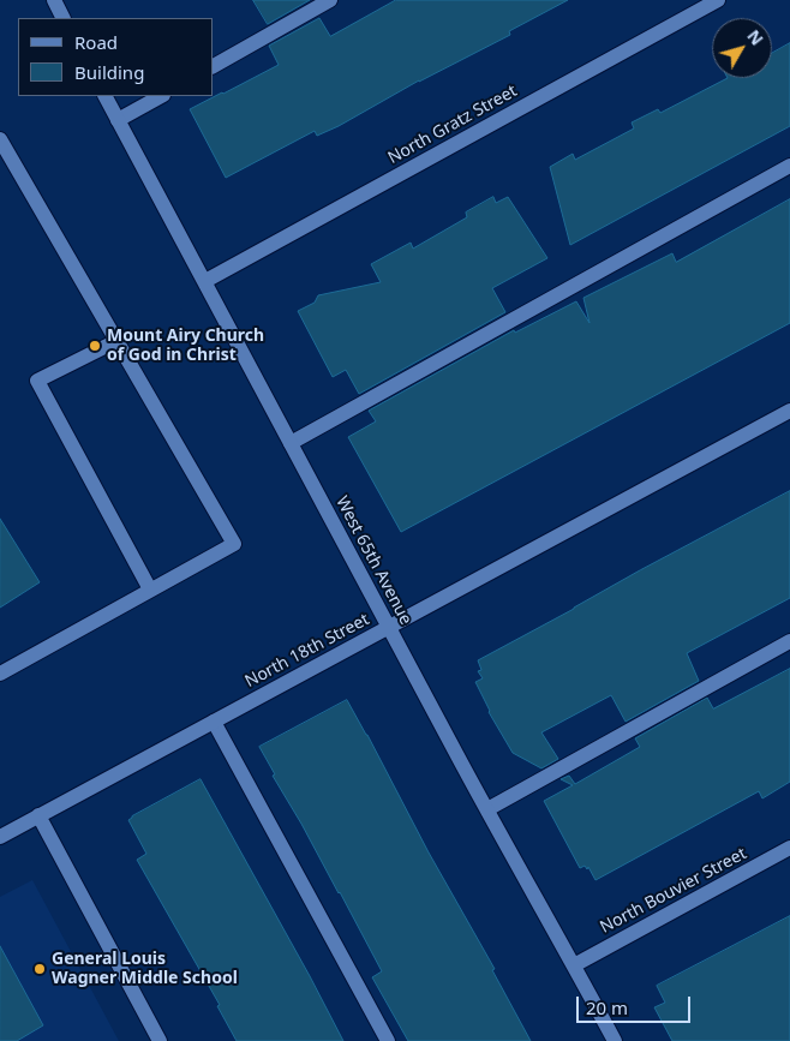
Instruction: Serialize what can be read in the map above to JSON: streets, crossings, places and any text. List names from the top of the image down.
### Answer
{
  "streets": {
    "street": [
      "North Gratz Street",
      "West 65th Avenue",
      "North 18th Street",
      "North Bouvier Street"
    ]
  },
  "crossings": [
    ["North Gratz Street", "West 65th Avenue"],
    ["West 65th Avenue", "North 18th Street"],
    ["West 65th Avenue", "North Bouvier Street"]
  ],
  "places": ["Mount Airy Church of God in Christ", "General Louis Wagner Middle School"],
  "legend": ["Road", "Building"],
  "scale_bar": "20 m",
  "north": "top right"
}
